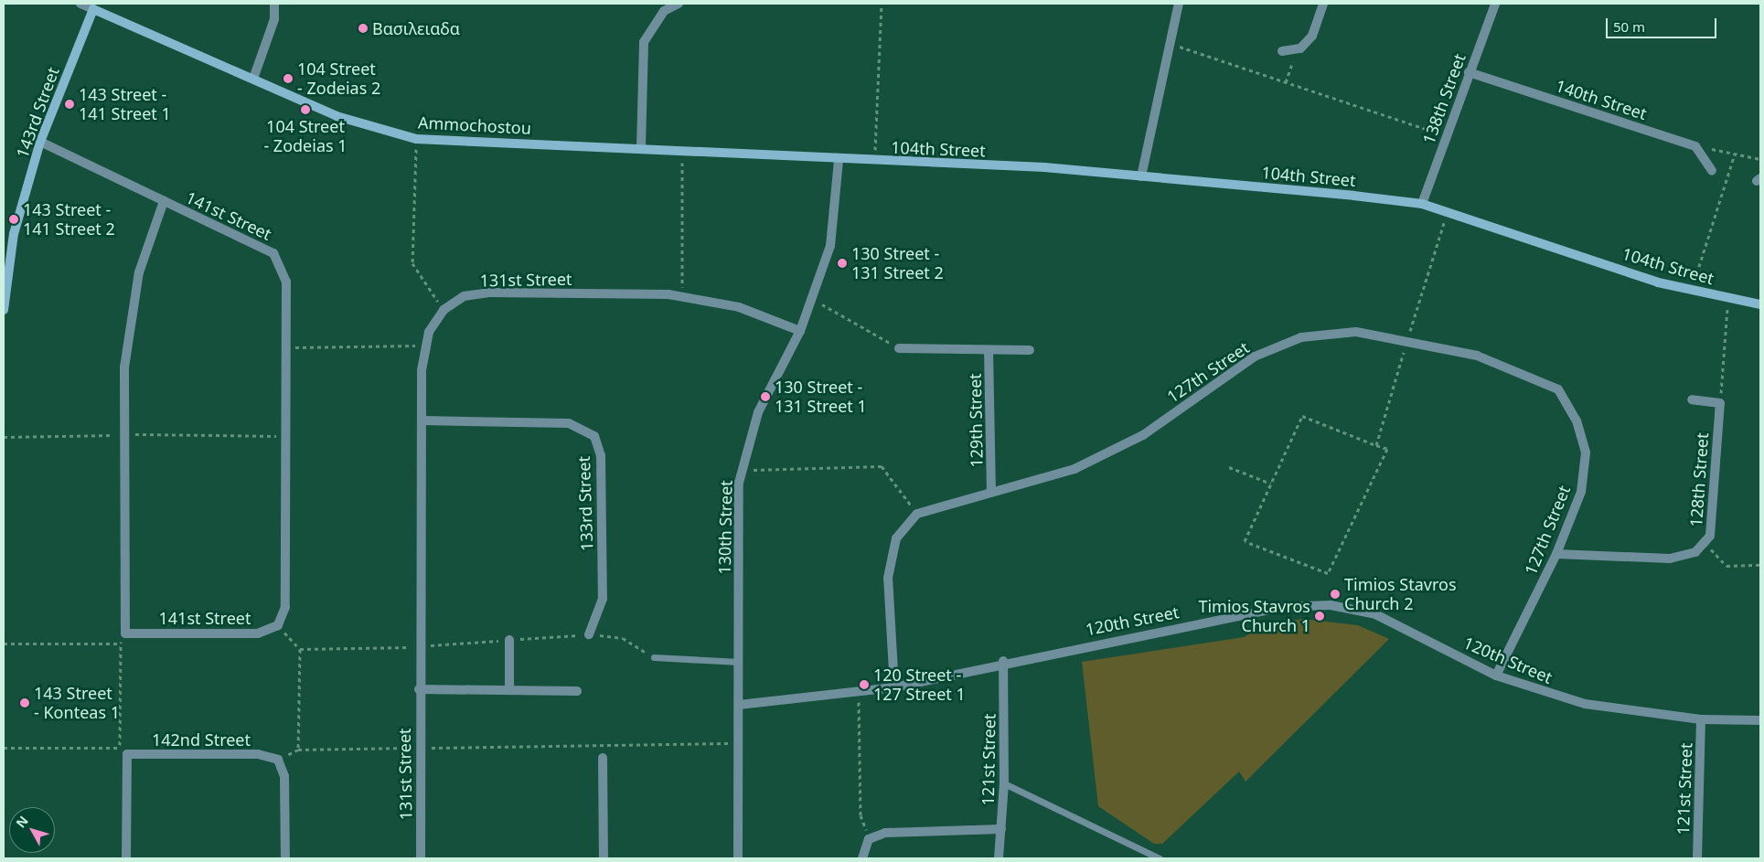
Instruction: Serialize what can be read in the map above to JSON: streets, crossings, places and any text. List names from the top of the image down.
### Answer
{
  "streets": {
    "street": [
      "138th Street",
      "140th Street",
      "143rd Street",
      "Ammochostou",
      "104th Street",
      "141st Street",
      "131st Street",
      "127th Street",
      "129th Street",
      "128th Street",
      "133rd Street",
      "130th Street",
      "120th Street",
      "142nd Street",
      "121st Street"
    ]
  },
  "crossings": [
    ["138th Street", "140th Street"],
    ["138th Street", "104th Street"],
    ["143rd Street", "Ammochostou"],
    ["143rd Street", "141st Street"],
    ["Ammochostou", "104th Street"],
    ["Ammochostou", "130th Street"],
    ["104th Street", "130th Street"],
    ["131st Street", "133rd Street"],
    ["131st Street", "130th Street"],
    ["127th Street", "129th Street"],
    ["127th Street", "128th Street"],
    ["127th Street", "120th Street"],
    ["130th Street", "120th Street"],
    ["120th Street", "121st Street"]
  ],
  "places": [
    "Βασιλειαδα",
    "104 Street - Zodeias 2",
    "143 Street - 141 Street 1",
    "104 Street - Zodeias 1",
    "143 Street - 141 Street 2",
    "130 Street - 131 Street 2",
    "130 Street - 131 Street 1",
    "Timios Stavros Church 2",
    "Timios Stavros Church 1",
    "120 Street - 127 Street 1",
    "143 Street - Konteas 1"
  ],
  "scale_bar": "50 m",
  "north": "top left"
}
